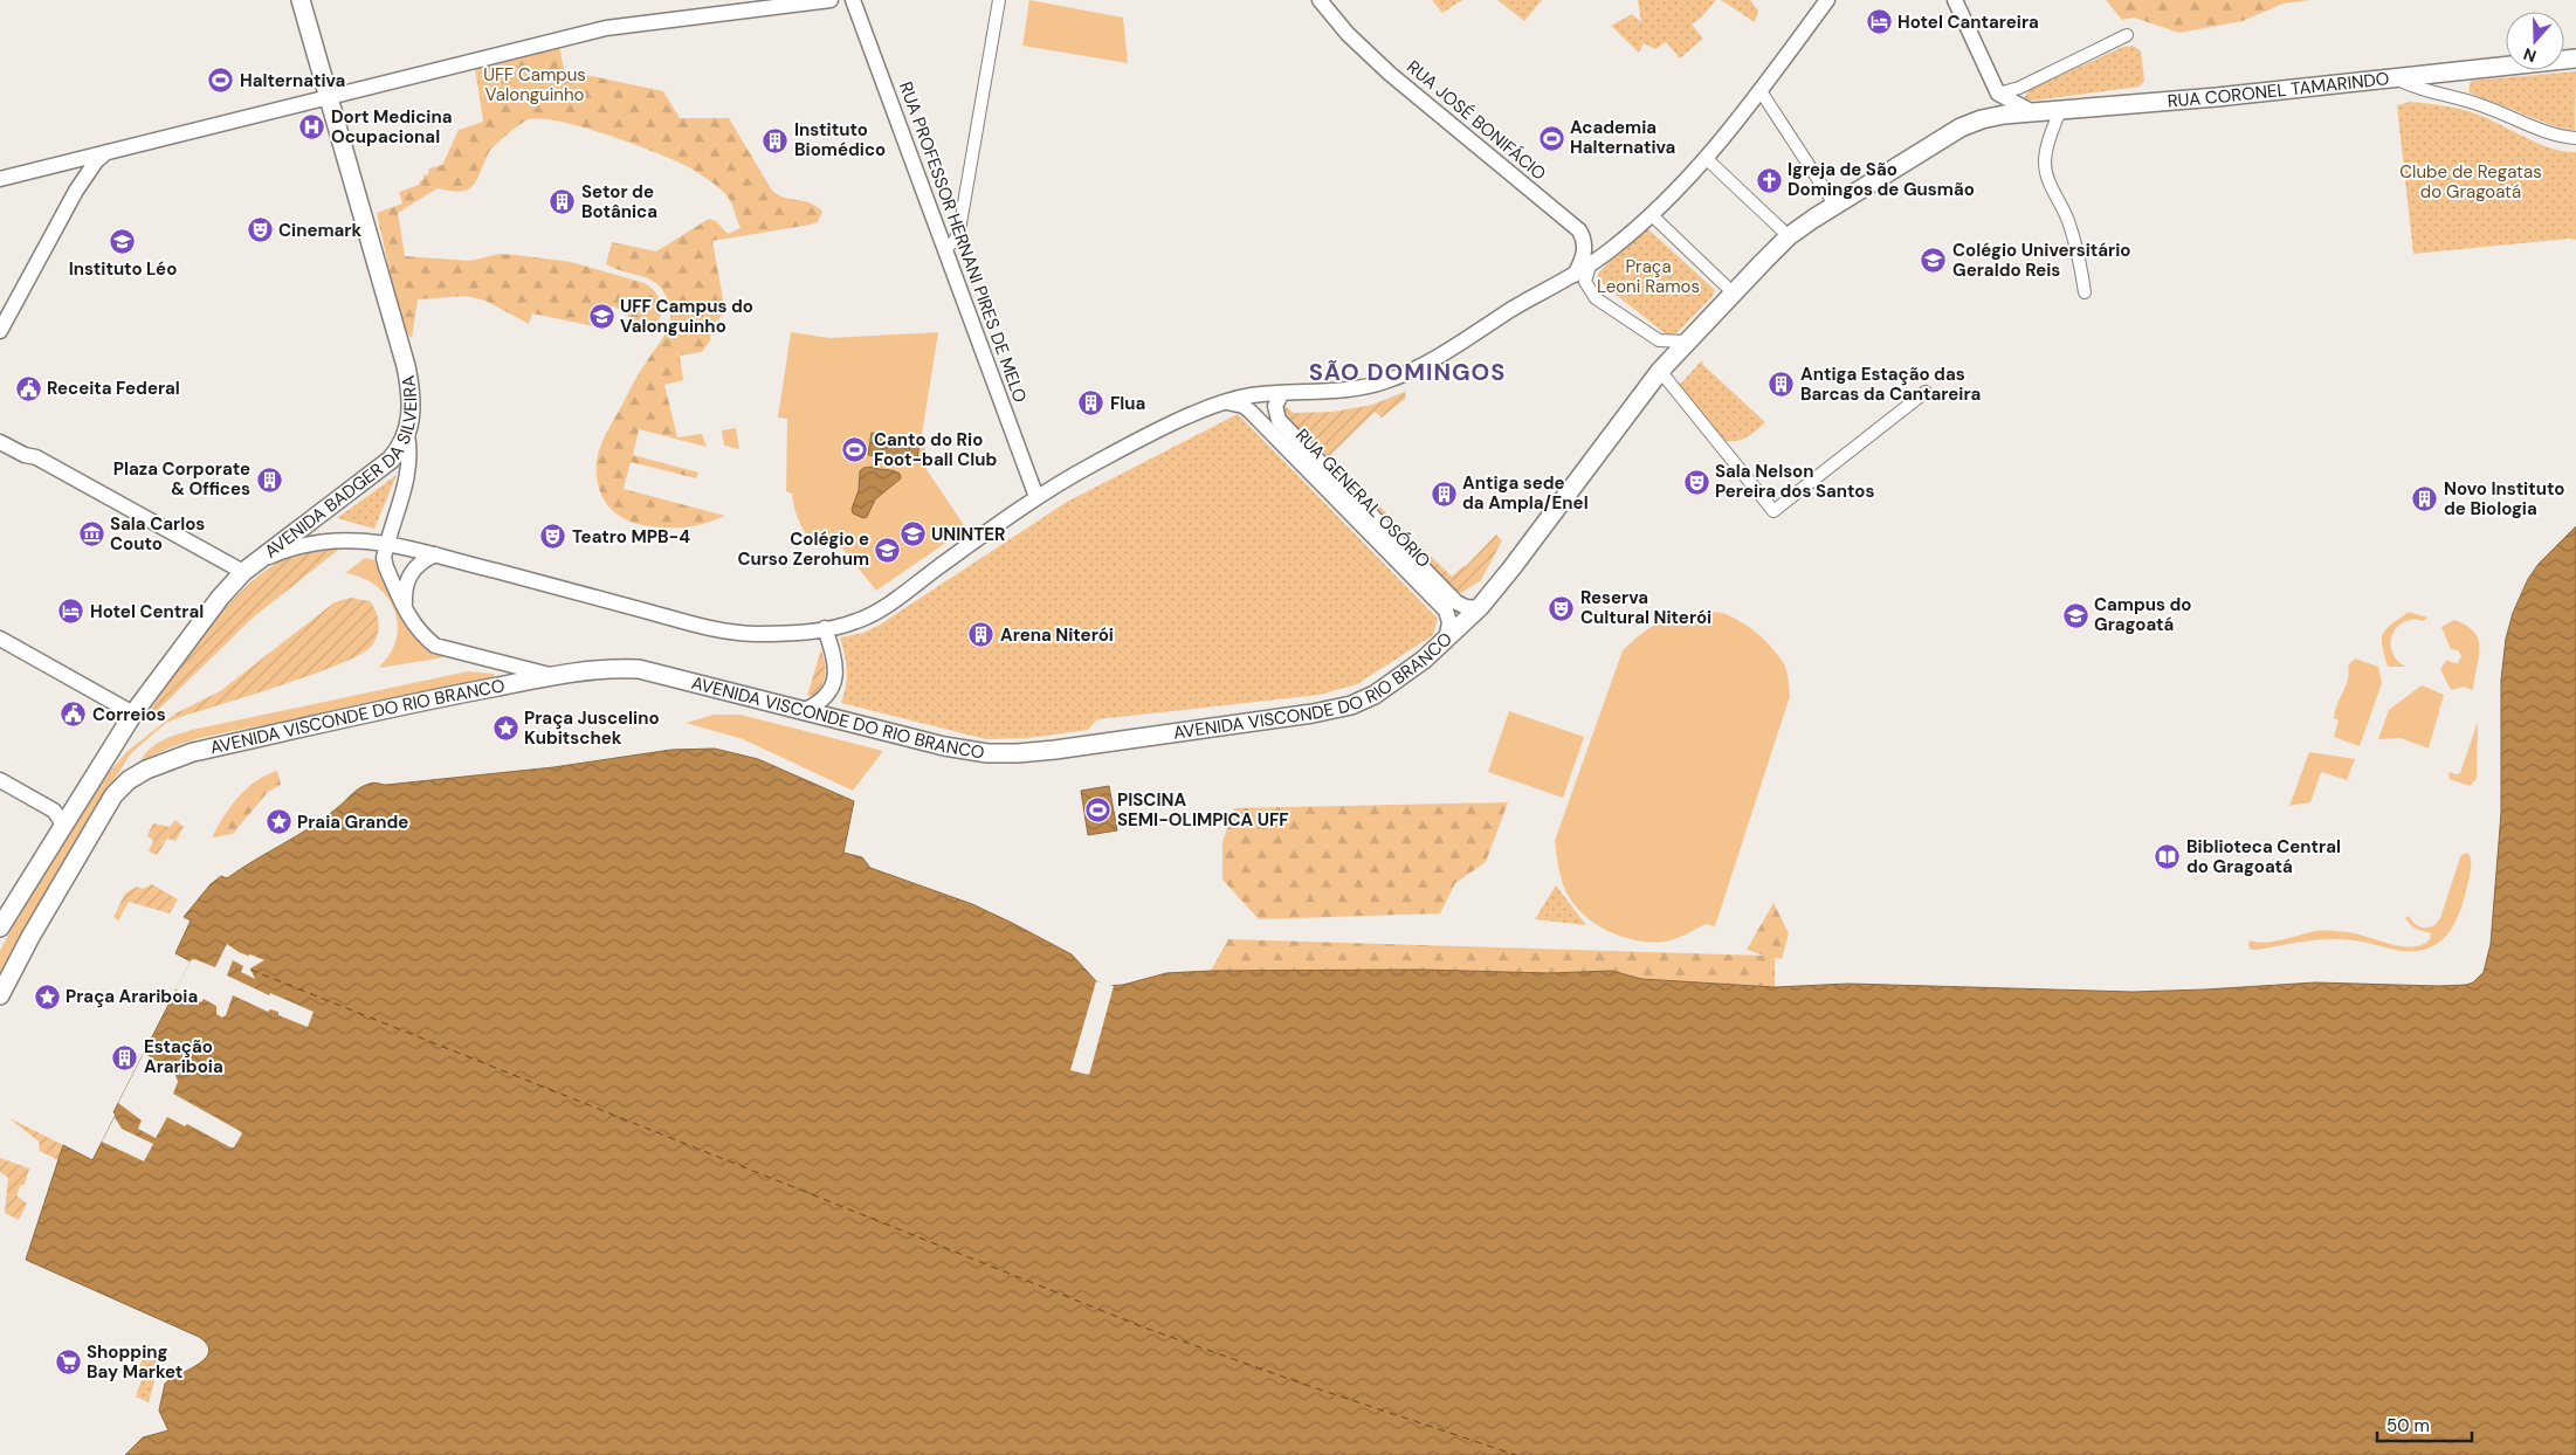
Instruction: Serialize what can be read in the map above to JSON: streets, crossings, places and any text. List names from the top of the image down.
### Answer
{
  "streets": {
    "main road": ["RUA CORONEL TAMARINDO", "AVENIDA BADGER DA SILVEIRA", "AVENIDA VISCONDE DO RIO BRANCO"],
    "street": ["RUA JOSÉ BONIFÁCIO", "RUA PROFESSOR HERNANI PIRES DE MELO", "RUA GENERAL OSÓRIO"]
  },
  "crossings": [
    ["AVENIDA BADGER DA SILVEIRA", "AVENIDA VISCONDE DO RIO BRANCO"],
    ["RUA GENERAL OSÓRIO", "AVENIDA VISCONDE DO RIO BRANCO"]
  ],
  "districts": ["SÃO DOMINGOS"],
  "parks": ["UFF Campus Valonguinho", "Clube de Regatas do Gragoatá", "Praça Leoni Ramos"],
  "places": {
    "hotel": ["Hotel Cantareira", "Hotel Central"],
    "sports": [
      "Halternativa",
      "Academia Halternativa",
      "Canto do Rio Foot-ball Club",
      "PISCINA SEMI-OLIMPICA UFF"
    ],
    "hospital": ["Dort Medicina Ocupacional"],
    "building": [
      "Instituto Biomédico",
      "Setor de Botânica",
      "Antiga Estação das Barcas da Cantareira",
      "Flua",
      "Plaza Corporate & Offices",
      "Antiga sede da Ampla/Enel",
      "Novo Instituto de Biologia",
      "Arena Niterói",
      "Estação Arariboia"
    ],
    "church": ["Igreja de São Domingos de Gusmão"],
    "theatre": [
      "Cinemark",
      "Sala Nelson Pereira dos Santos",
      "Teatro MPB-4",
      "Reserva Cultural Niterói"
    ],
    "school or university": [
      "Instituto Léo",
      "Colégio Universitário Geraldo Reis",
      "UFF Campus do Valonguinho",
      "UNINTER",
      "Colégio e Curso Zerohum",
      "Campus do Gragoatá"
    ],
    "public building": ["Receita Federal", "Correios"],
    "museum": ["Sala Carlos Couto"],
    "place": ["Praça Juscelino Kubitschek", "Praia Grande", "Praça Arariboia"],
    "library": ["Biblioteca Central do Gragoatá"],
    "supermarket": ["Shopping Bay Market"]
  },
  "scale_bar": "50 m",
  "north": "bottom"
}
